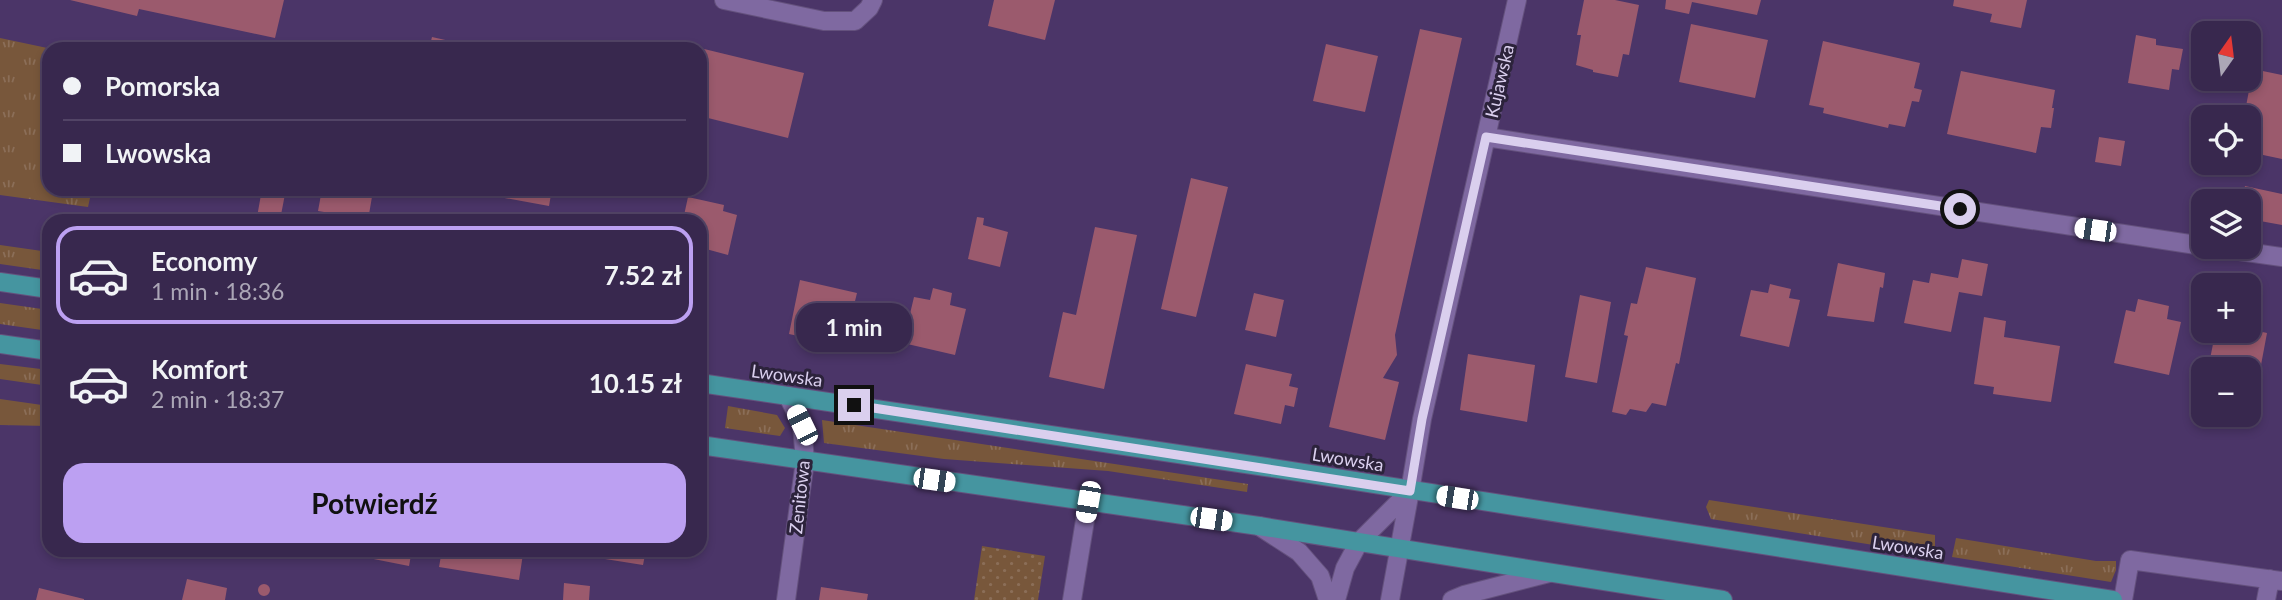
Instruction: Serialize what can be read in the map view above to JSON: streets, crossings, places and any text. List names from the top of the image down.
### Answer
{
  "streets": {
    "main road": ["Lwowska"],
    "street": ["Kujawska", "Zenitowa"]
  },
  "crossings": [
    ["Kujawska", "Lwowska"],
    ["Lwowska", "Zenitowa"]
  ],
  "north": "top",
  "page": {
    "map_buttons": ["+", "−"],
    "banner": ["Pomorska", "Lwowska"],
    "list": [
      {
        "name": "Economy",
        "note": "1 min · 18:36",
        "value": "7.52 zł"
      },
      {
        "name": "Komfort",
        "note": "2 min · 18:37",
        "value": "10.15 zł"
      }
    ],
    "bubble": "1 min",
    "buttons": "Potwierdź"
  }
}
